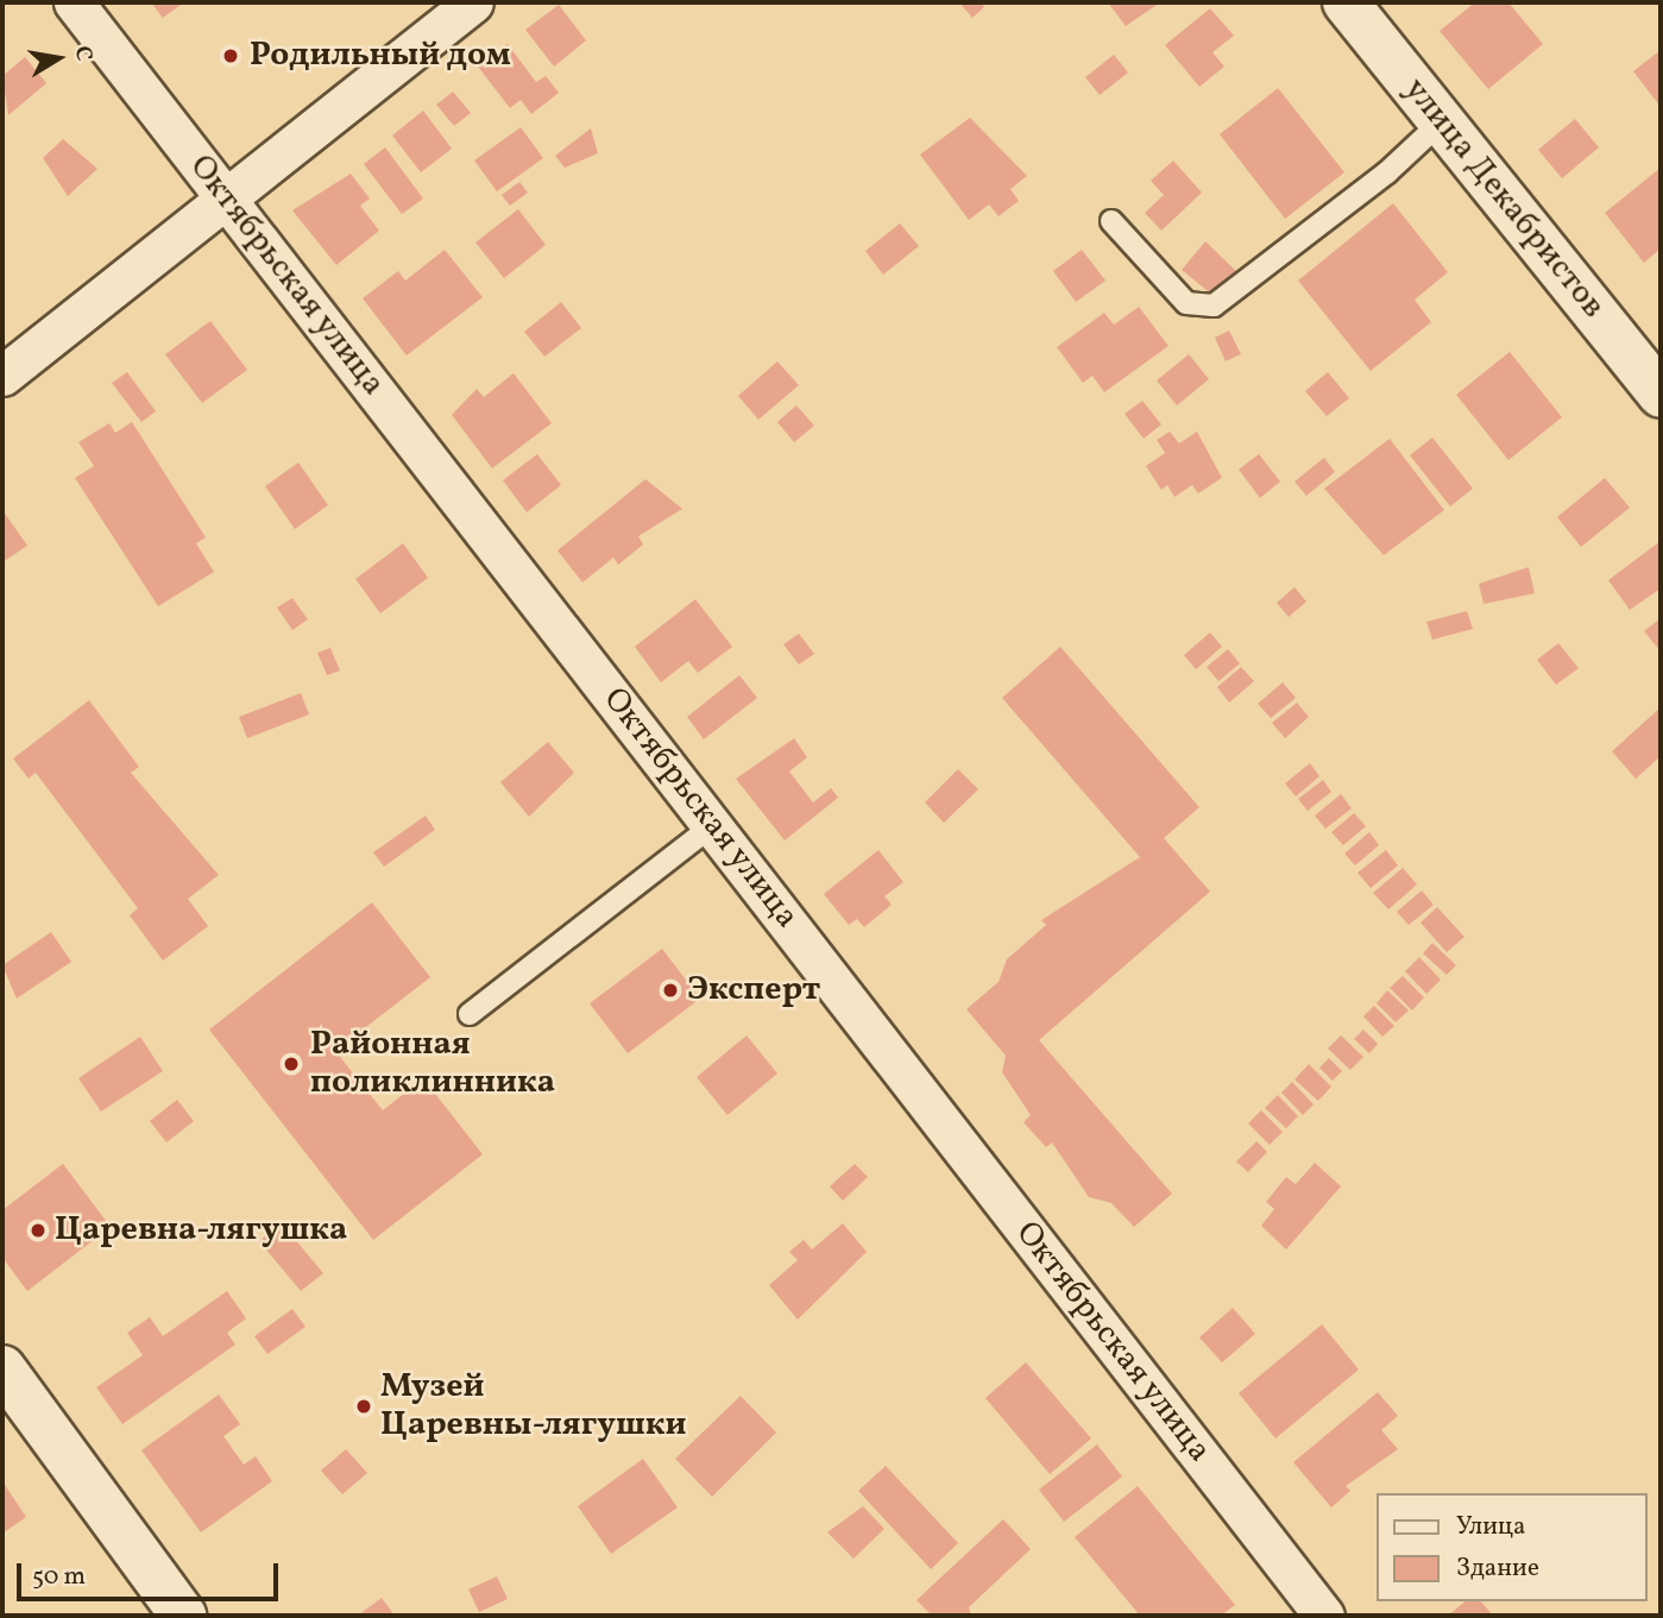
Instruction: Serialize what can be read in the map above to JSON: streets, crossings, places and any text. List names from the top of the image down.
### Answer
{
  "streets": {
    "street": ["улица Декабристов", "Октябрьская улица"]
  },
  "places": [
    "Родильный дом",
    "Эксперт",
    "Районная поликлинника",
    "Царевна-лягушка",
    "Музей Царевны-лягушки"
  ],
  "legend": ["Улица", "Здание"],
  "scale_bar": "50 m",
  "north": "right"
}
